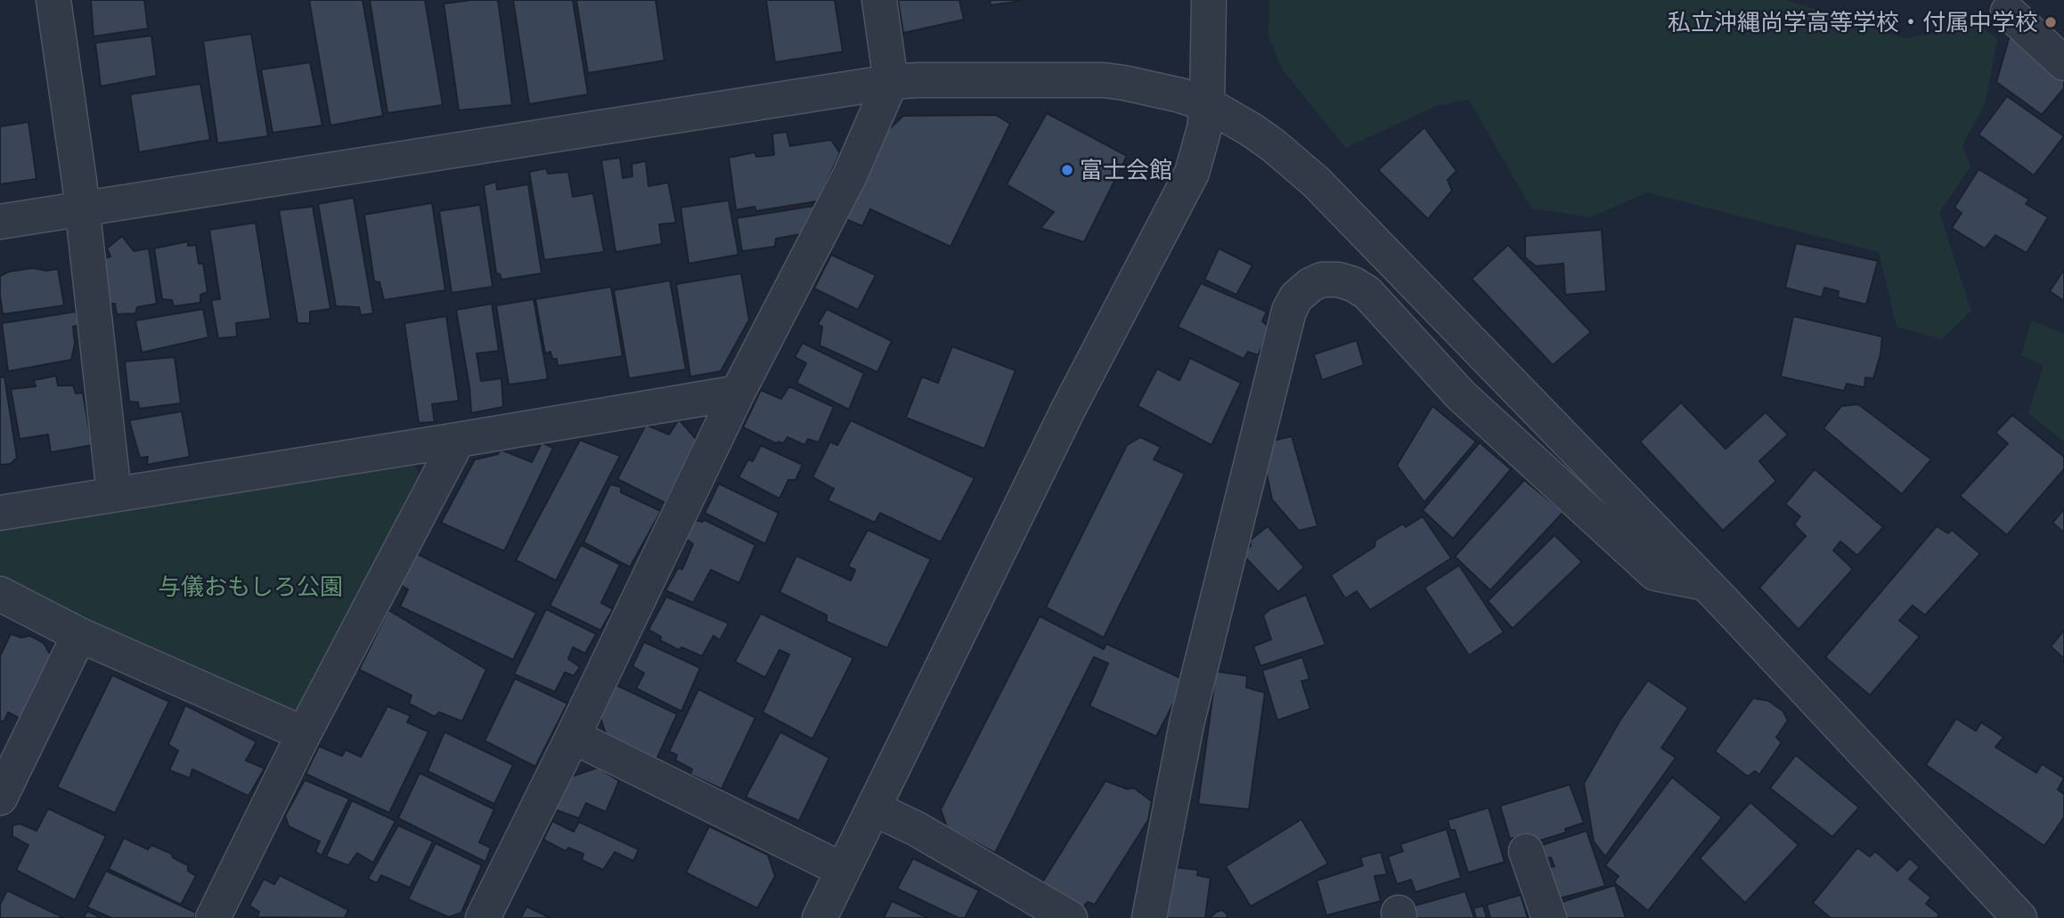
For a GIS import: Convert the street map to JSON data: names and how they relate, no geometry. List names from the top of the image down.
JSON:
{
  "parks": ["与儀おもしろ公園"],
  "places": ["私立沖縄尚学高等学校・付属中学校", "富士会館"]
}
